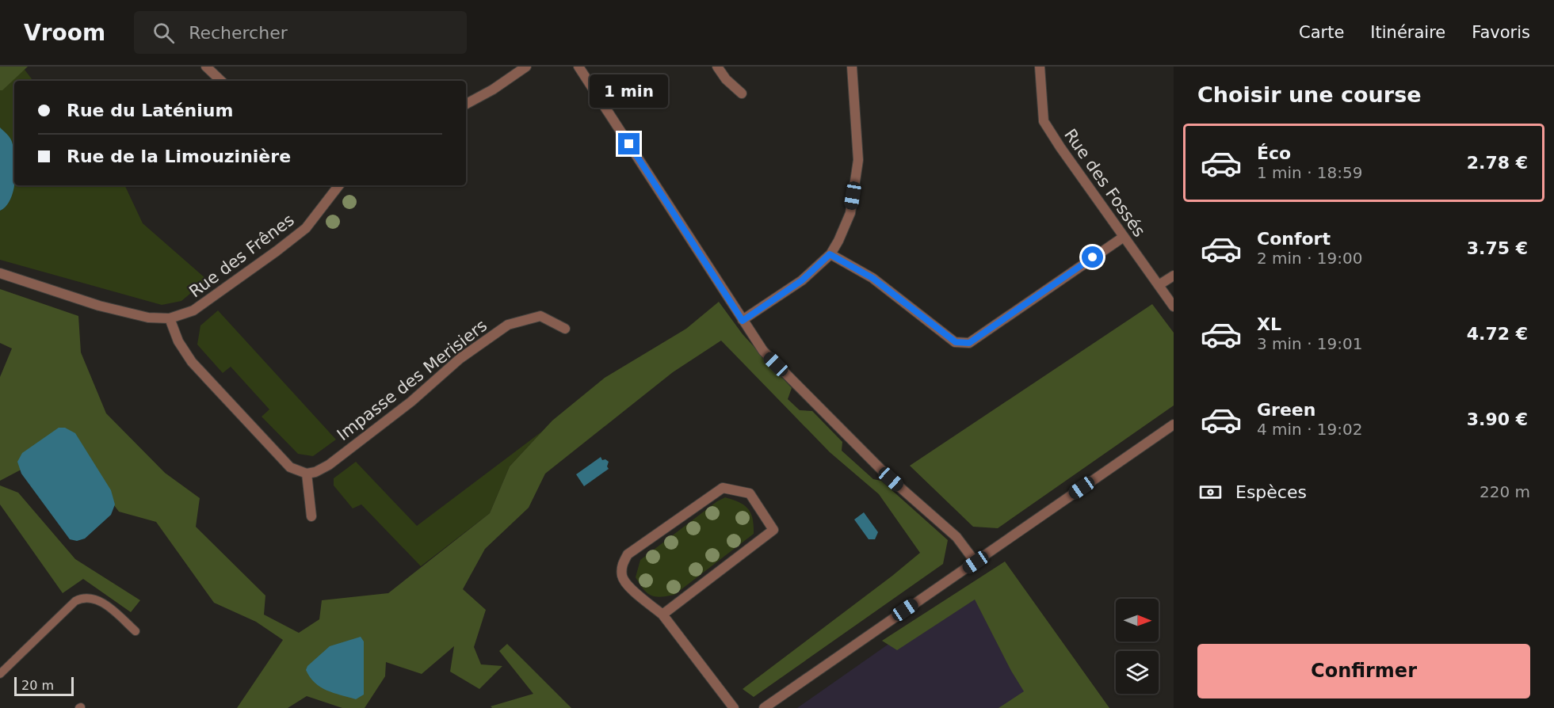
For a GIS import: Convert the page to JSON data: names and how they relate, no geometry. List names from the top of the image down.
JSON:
{
  "streets": {
    "street": ["Rue des Fossés", "Rue des Frênes", "Impasse des Merisiers"]
  },
  "scale_bar": "20 m",
  "north": "right",
  "page": {
    "header": "Vroom",
    "search": "Rechercher",
    "nav": ["Carte", "Itinéraire", "Favoris"],
    "heading": "Choisir une course",
    "bubble": "1 min",
    "banner": ["Rue du Laténium", "Rue de la Limouzinière"],
    "list": [
      {
        "name": "Éco",
        "note": "1 min · 18:59",
        "value": "2.78 €"
      },
      {
        "name": "Confort",
        "note": "2 min · 19:00",
        "value": "3.75 €"
      },
      {
        "name": "XL",
        "note": "3 min · 19:01",
        "value": "4.72 €"
      },
      {
        "name": "Green",
        "note": "4 min · 19:02",
        "value": "3.90 €"
      }
    ],
    "pay": ["Espèces", "220 m"],
    "buttons": "Confirmer",
    "scale": "20 m"
  }
}
